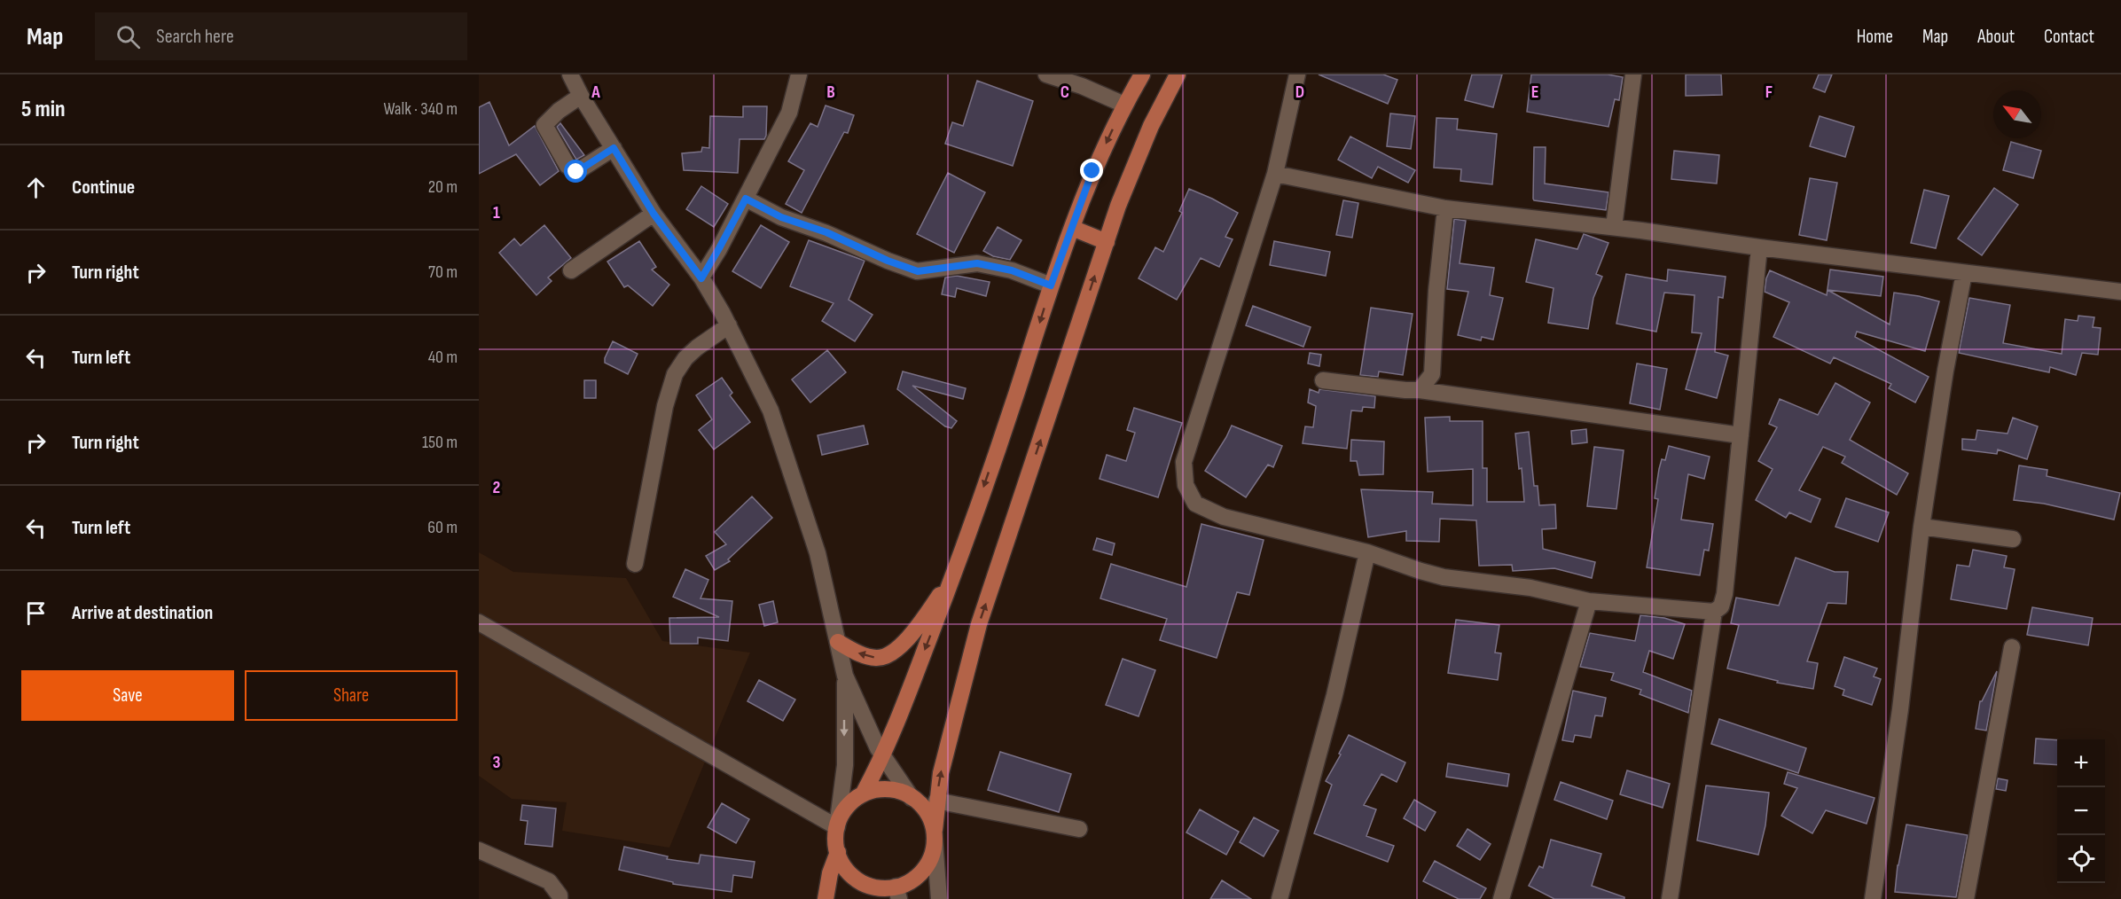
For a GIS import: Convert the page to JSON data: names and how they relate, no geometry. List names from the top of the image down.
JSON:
{
  "north": "top left",
  "page": {
    "header": "Map",
    "search": "Search here",
    "nav": [
      "Home",
      "Map",
      "About",
      "Contact"
    ],
    "heading": ["5 min", "Walk · 340 m"],
    "list": [
      ["Continue", "20 m"],
      ["Turn right", "70 m"],
      ["Turn left", "40 m"],
      ["Turn right", "150 m"],
      ["Turn left", "60 m"],
      "Arrive at destination"
    ],
    "buttons": ["Save", "Share"],
    "map_buttons": ["+", "−"]
  },
  "grid": {
    "columns": [
      "A",
      "B",
      "C",
      "D",
      "E",
      "F"
    ],
    "rows": ["1", "2", "3"]
  }
}
